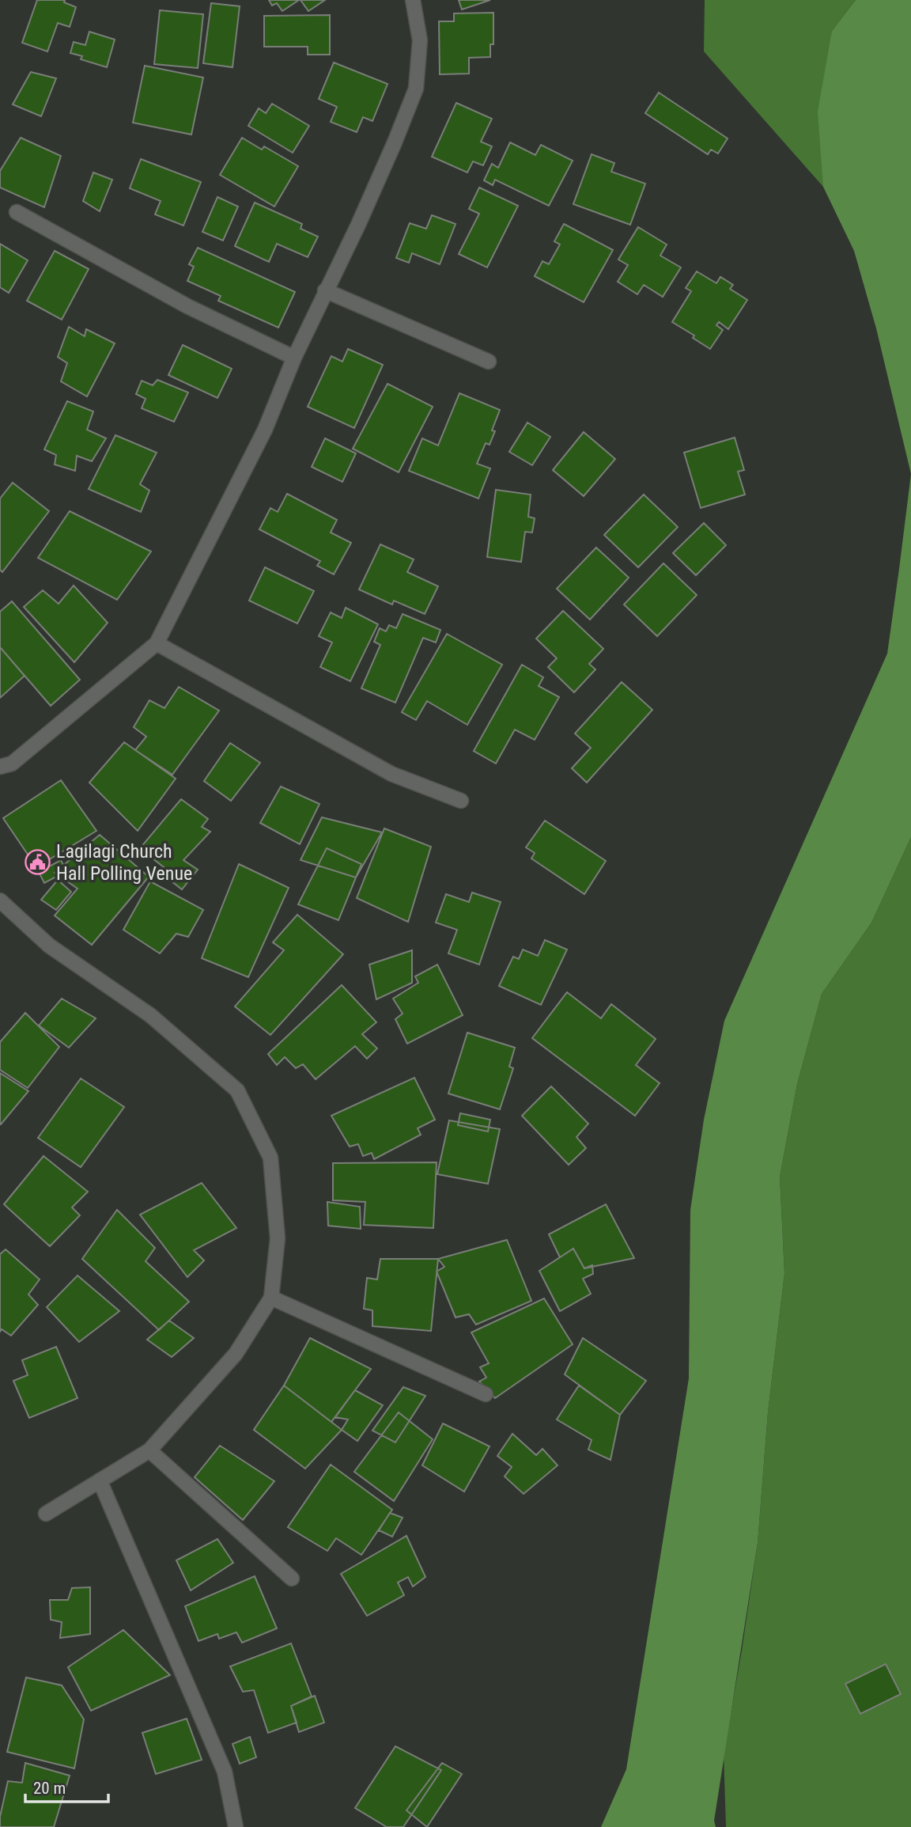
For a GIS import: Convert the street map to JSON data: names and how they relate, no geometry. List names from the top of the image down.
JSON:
{
  "places": {
    "public building": ["Lagilagi Church Hall Polling Venue"]
  },
  "scale_bar": "20 m"
}
